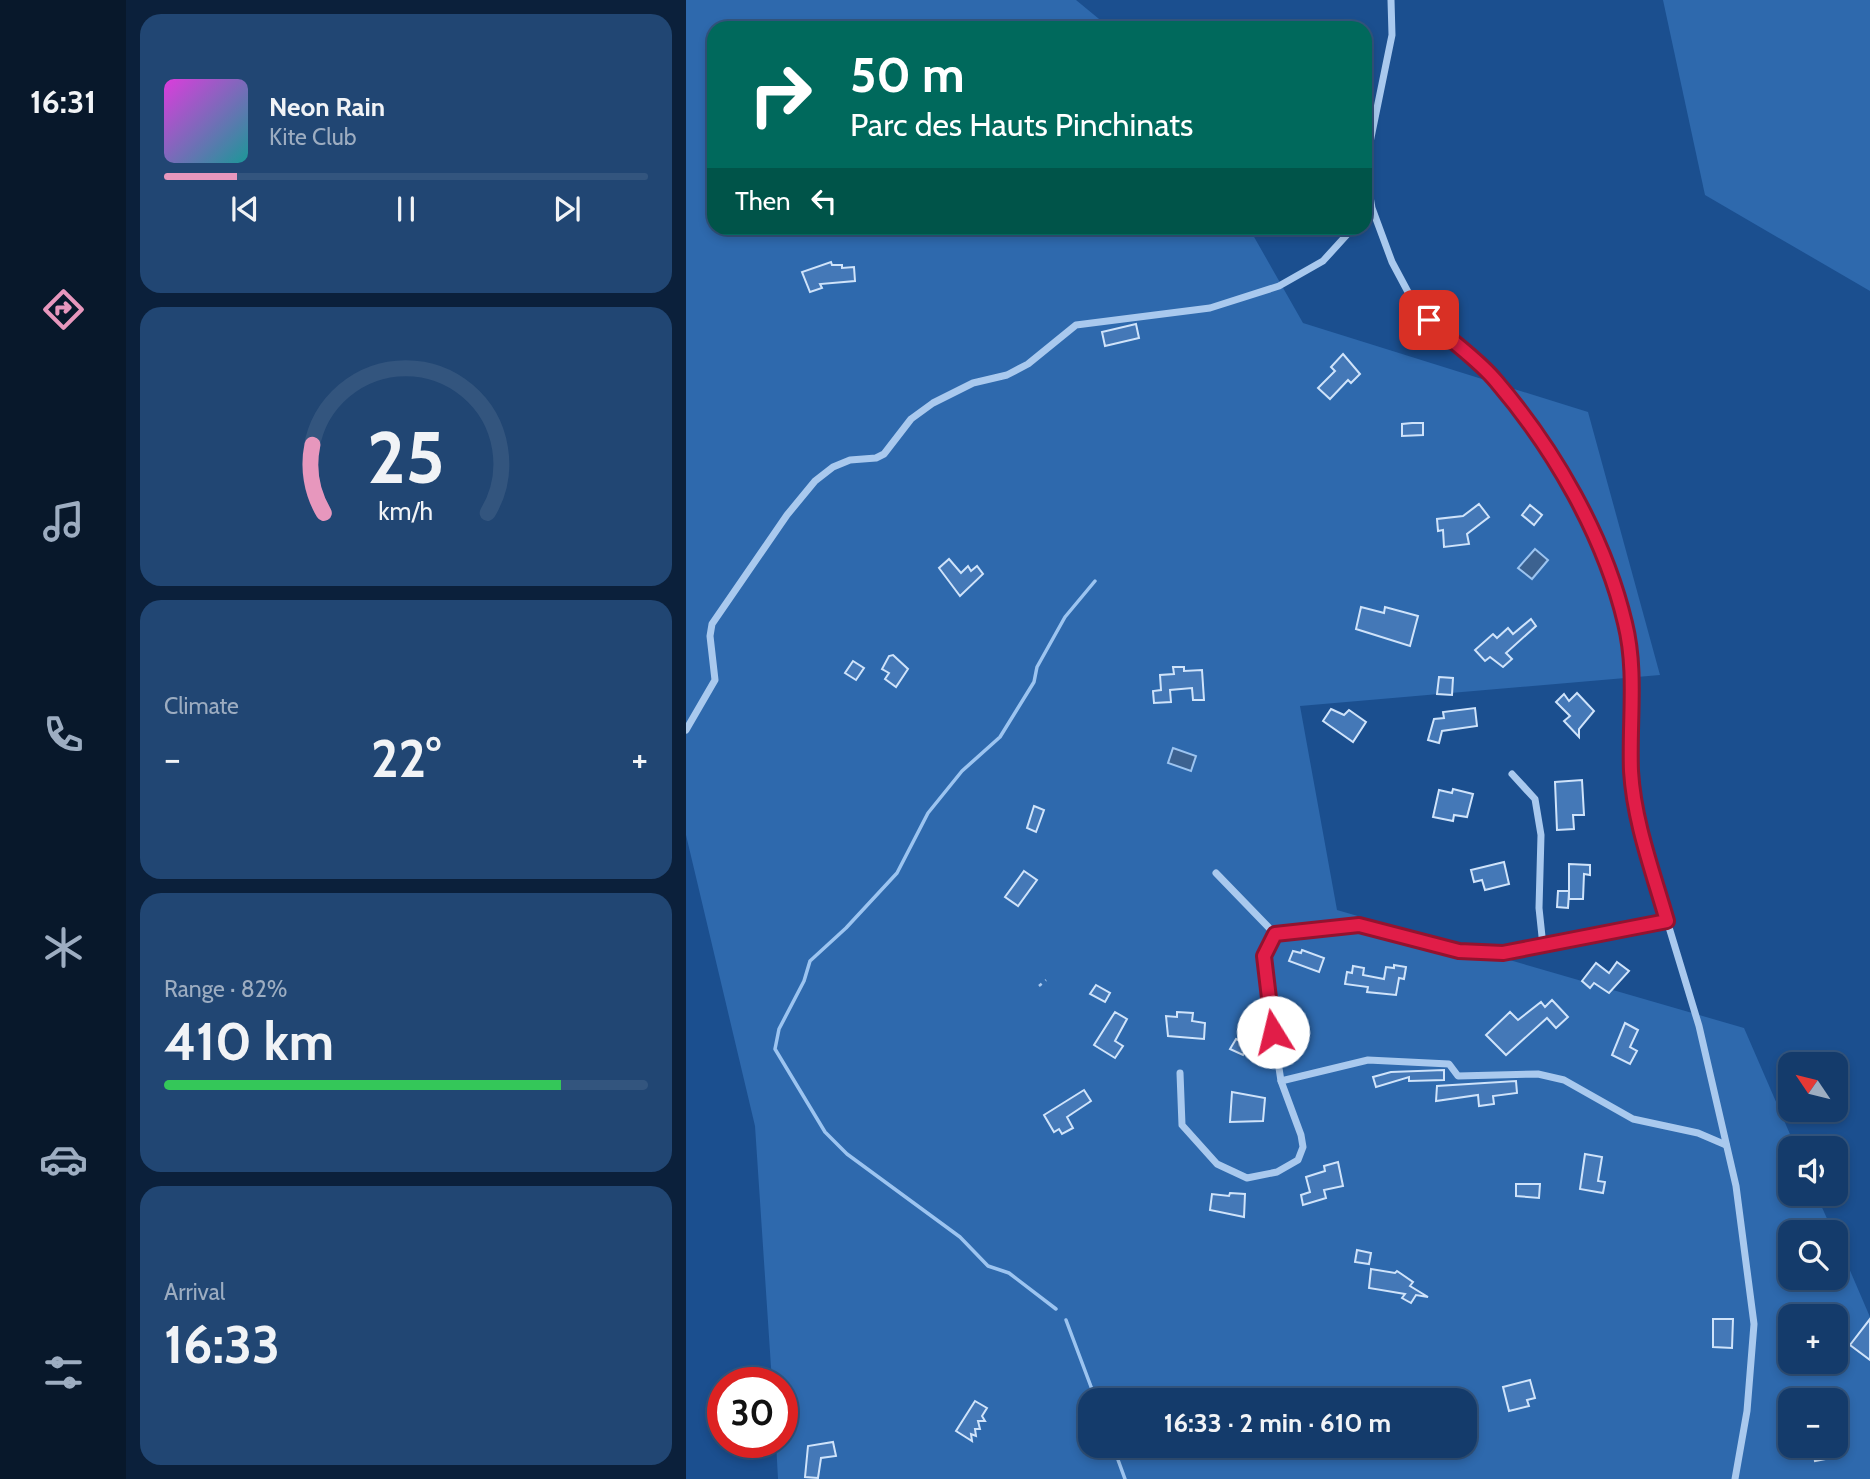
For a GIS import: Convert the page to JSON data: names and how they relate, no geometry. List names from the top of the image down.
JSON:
{
  "north": "top left",
  "page": {
    "tabs": "16:31",
    "turn": ["50 m", "Parc des Hauts Pinchinats"],
    "song": ["Neon Rain", "Kite Club"],
    "then": "Then",
    "tile": [
      "Climate",
      ["Range · 82%", "410 km"],
      ["Arrival", "16:33"]
    ],
    "heat": ["−", "22°", "+"],
    "map_buttons": ["+", "−"],
    "limit": "30",
    "trip": "16:33 · 2 min · 610 m",
    "gauge": ["25", "km/h"]
  }
}
